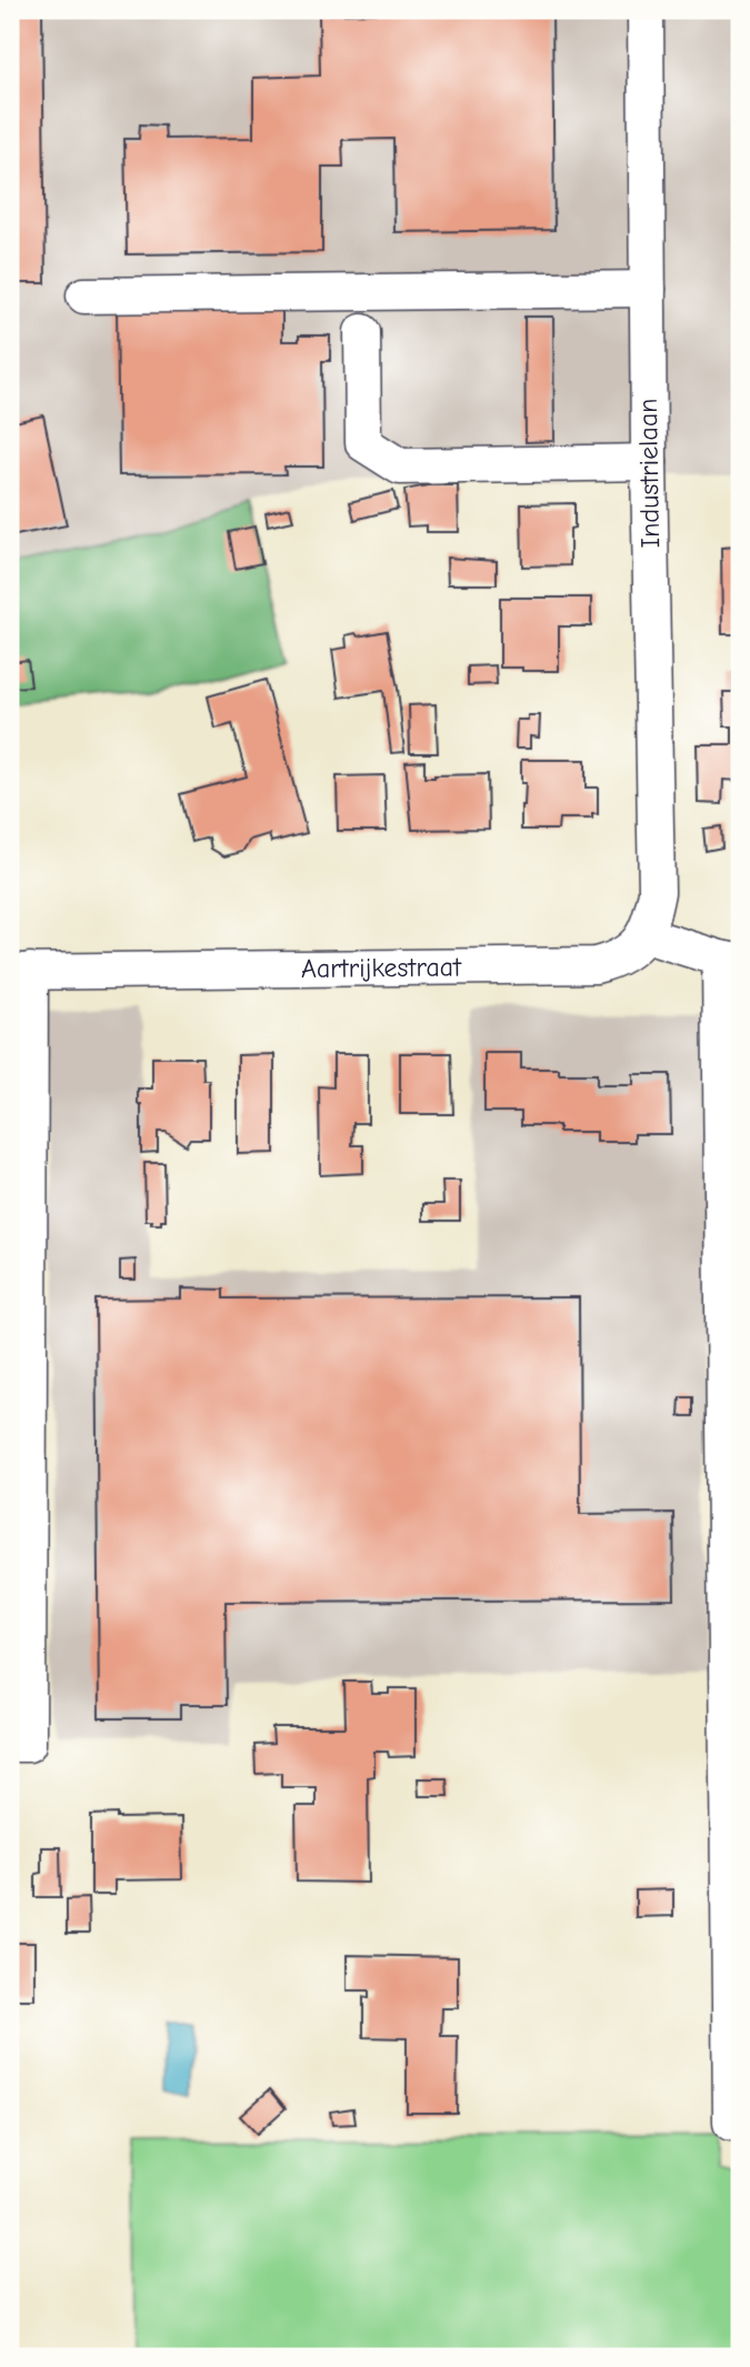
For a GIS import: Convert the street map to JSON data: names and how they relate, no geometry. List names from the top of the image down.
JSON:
{
  "streets": {
    "street": ["Industrielaan", "Aartrijkestraat"]
  },
  "crossings": [
    ["Industrielaan", "Aartrijkestraat"]
  ]
}
